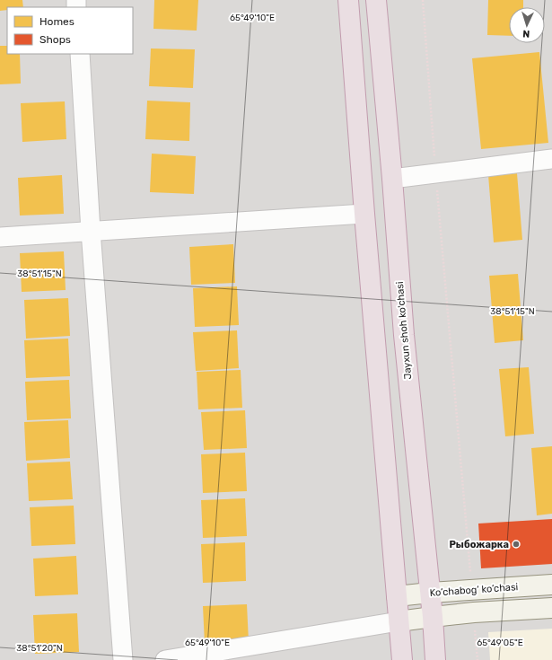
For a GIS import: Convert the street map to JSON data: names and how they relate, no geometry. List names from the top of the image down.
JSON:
{
  "streets": {
    "highway": ["Jayxun shoh ko'chasi"],
    "main road": ["Ko‘chabog‘ ko‘chasi"]
  },
  "crossings": [
    ["Jayxun shoh ko'chasi", "Ko‘chabog‘ ko‘chasi"]
  ],
  "places": ["Рыбожарка"],
  "legend": ["Homes", "Shops"],
  "north": "bottom",
  "coordinates": [
    "65°49'10\"E",
    "38°51'15\"N",
    "65°49'05\"E",
    "38°51'20\"N"
  ]
}
